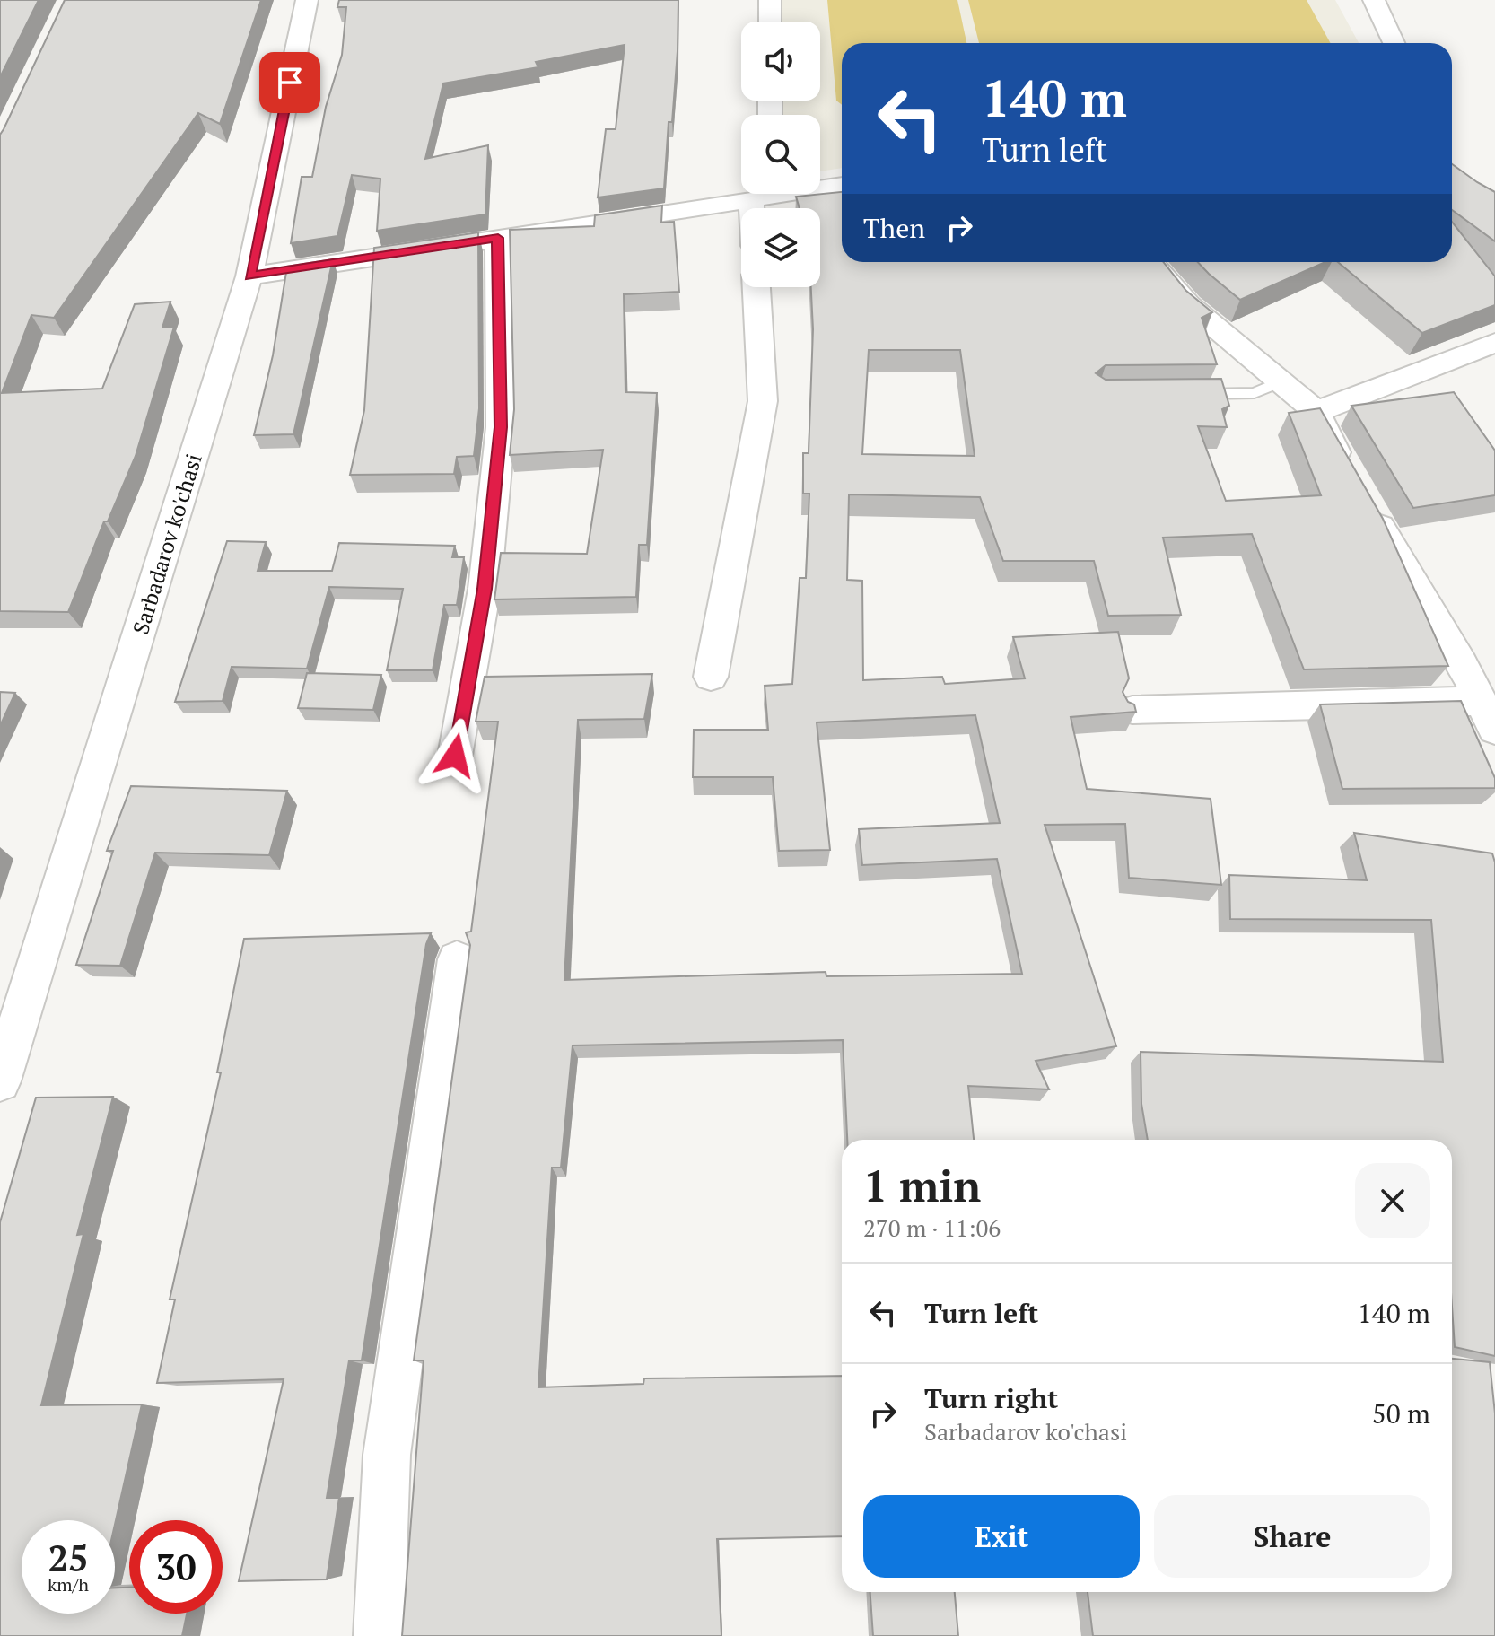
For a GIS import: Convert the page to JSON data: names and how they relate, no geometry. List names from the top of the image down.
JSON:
{
  "streets": {
    "street": ["Sarbadarov ko'chasi"]
  },
  "page": {
    "turn": ["140 m", "Turn left"],
    "then": "Then",
    "heading": ["1 min", "270 m · 11:06"],
    "list": [
      {
        "name": "Turn left",
        "value": "140 m"
      },
      {
        "name": "Turn right",
        "note": "Sarbadarov ko'chasi",
        "value": "50 m"
      }
    ],
    "buttons": ["Exit", "Share"],
    "speed": "25 km/h",
    "limit": "30"
  }
}
